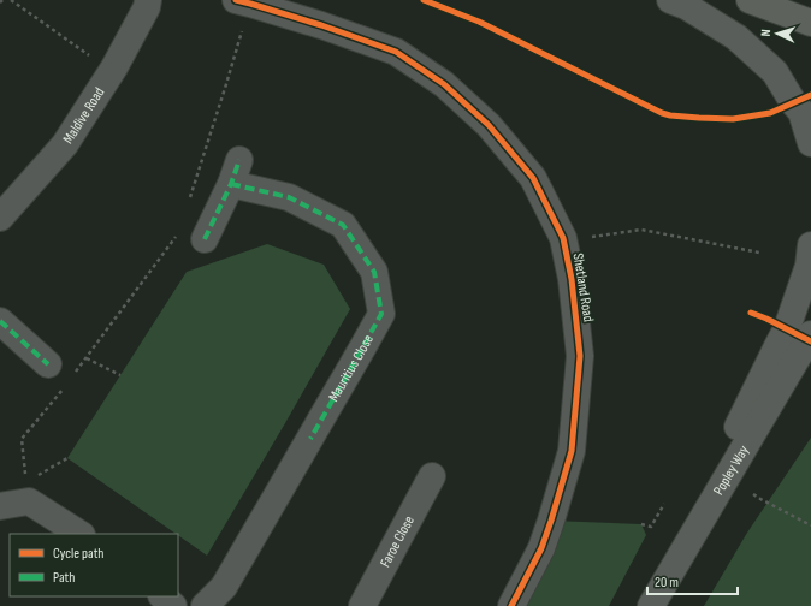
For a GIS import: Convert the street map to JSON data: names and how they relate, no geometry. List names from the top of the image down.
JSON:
{
  "streets": {
    "street": [
      "Maldive Road",
      "Shetland Road",
      "Mauritius Close",
      "Popley Way",
      "Faroe Close"
    ]
  },
  "legend": ["Cycle path", "Path"],
  "scale_bar": "20 m",
  "north": "left"
}
